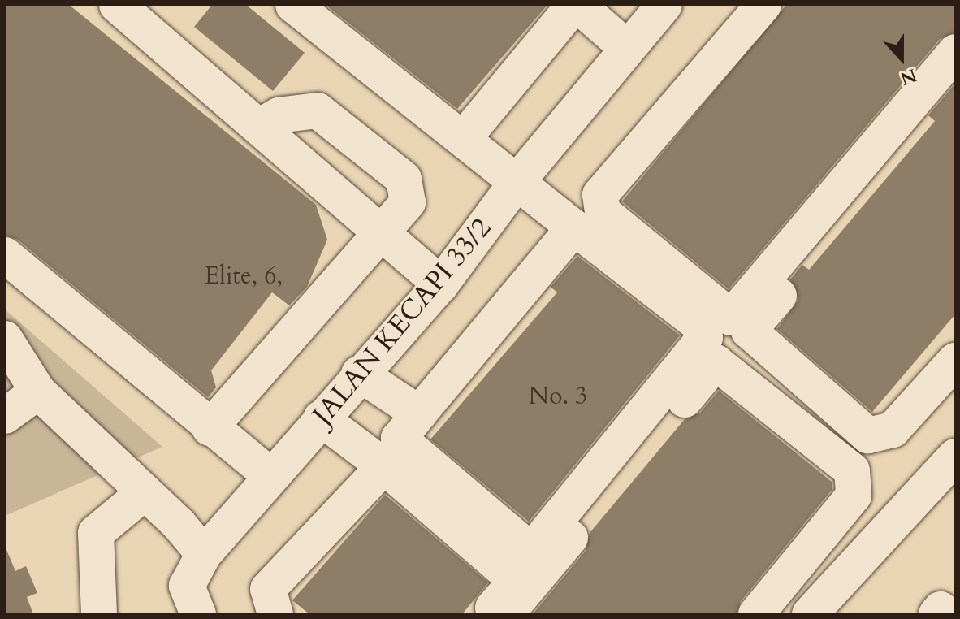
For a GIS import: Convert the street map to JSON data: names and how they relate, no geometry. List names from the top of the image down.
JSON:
{
  "streets": {
    "street": ["JALAN KECAPI 33/2"]
  },
  "house_numbers": ["Elite, 6,", "No. 3"],
  "north": "bottom"
}
